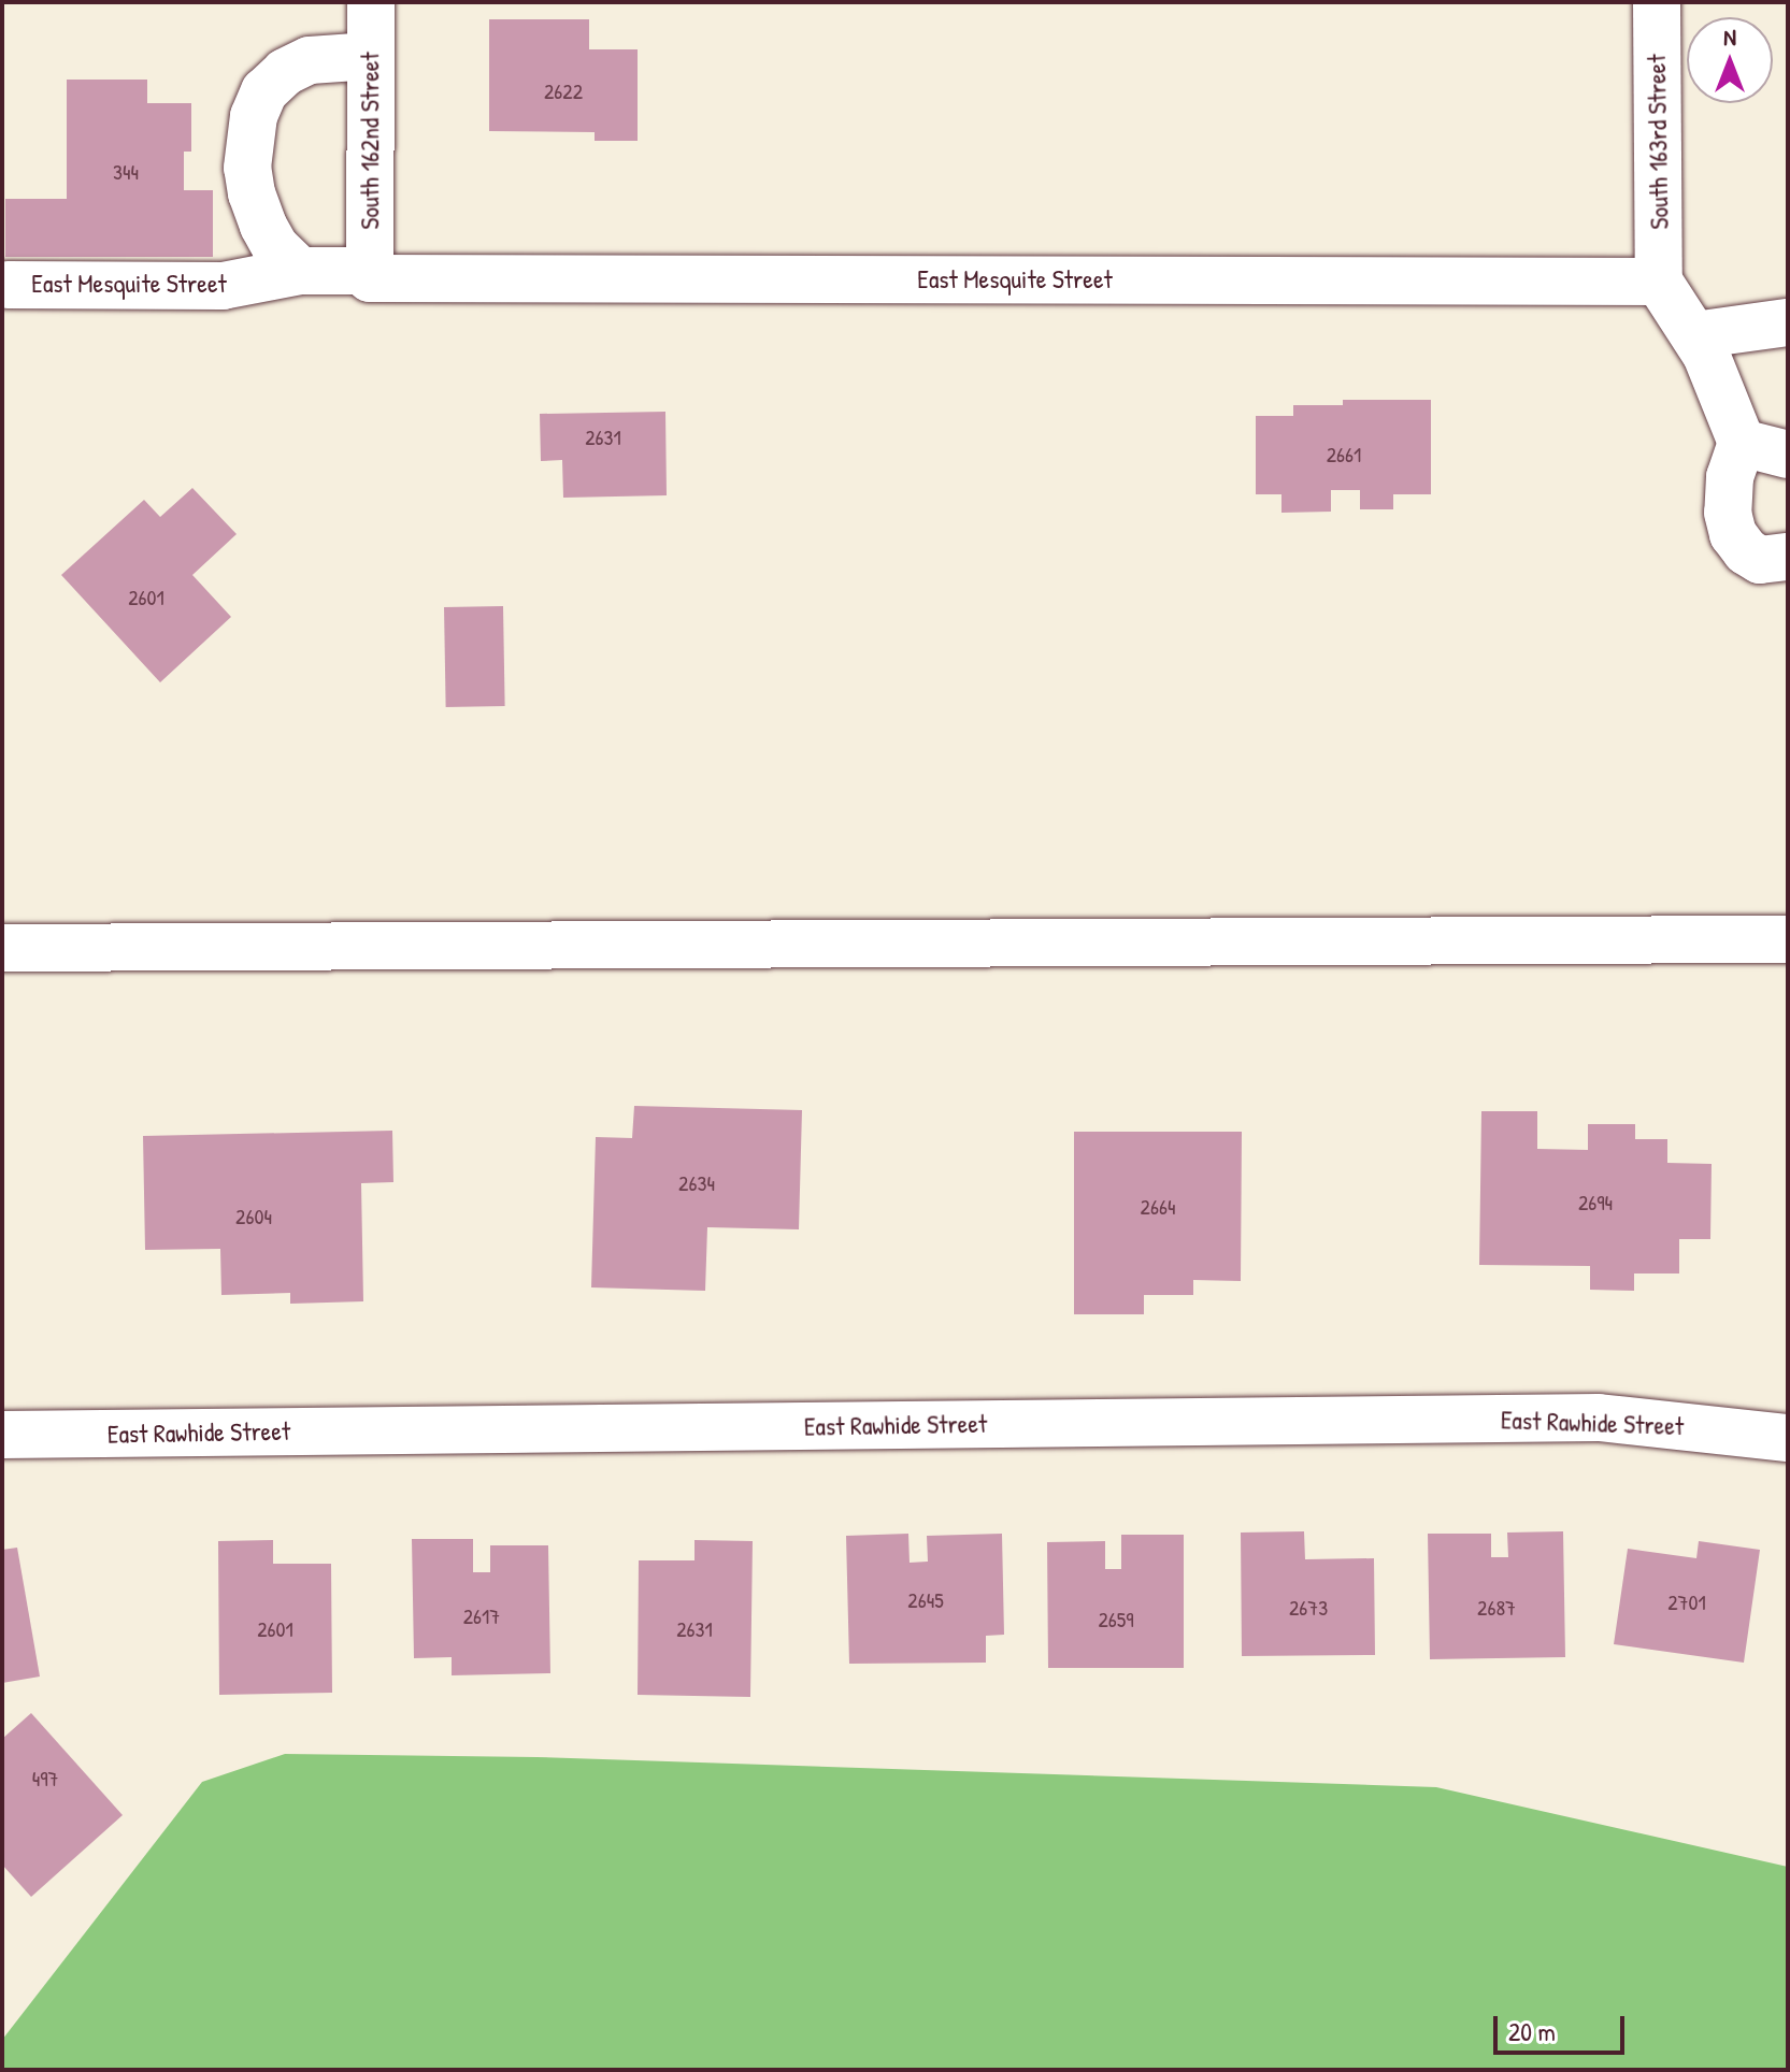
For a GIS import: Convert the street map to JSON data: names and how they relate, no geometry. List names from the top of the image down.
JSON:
{
  "streets": {
    "street": [
      "South 162nd Street",
      "South 163rd Street",
      "East Mesquite Street",
      "East Rawhide Street"
    ]
  },
  "crossings": [
    ["South 162nd Street", "East Mesquite Street"],
    ["South 163rd Street", "East Mesquite Street"]
  ],
  "house_numbers": [
    "2622",
    "344",
    "2631",
    "2661",
    "2601",
    "2634",
    "2694",
    "2664",
    "2604",
    "2645",
    "2701",
    "2673",
    "2687",
    "2617",
    "2659",
    "2601",
    "2631",
    "497"
  ],
  "scale_bar": "20 m",
  "north": "top"
}
